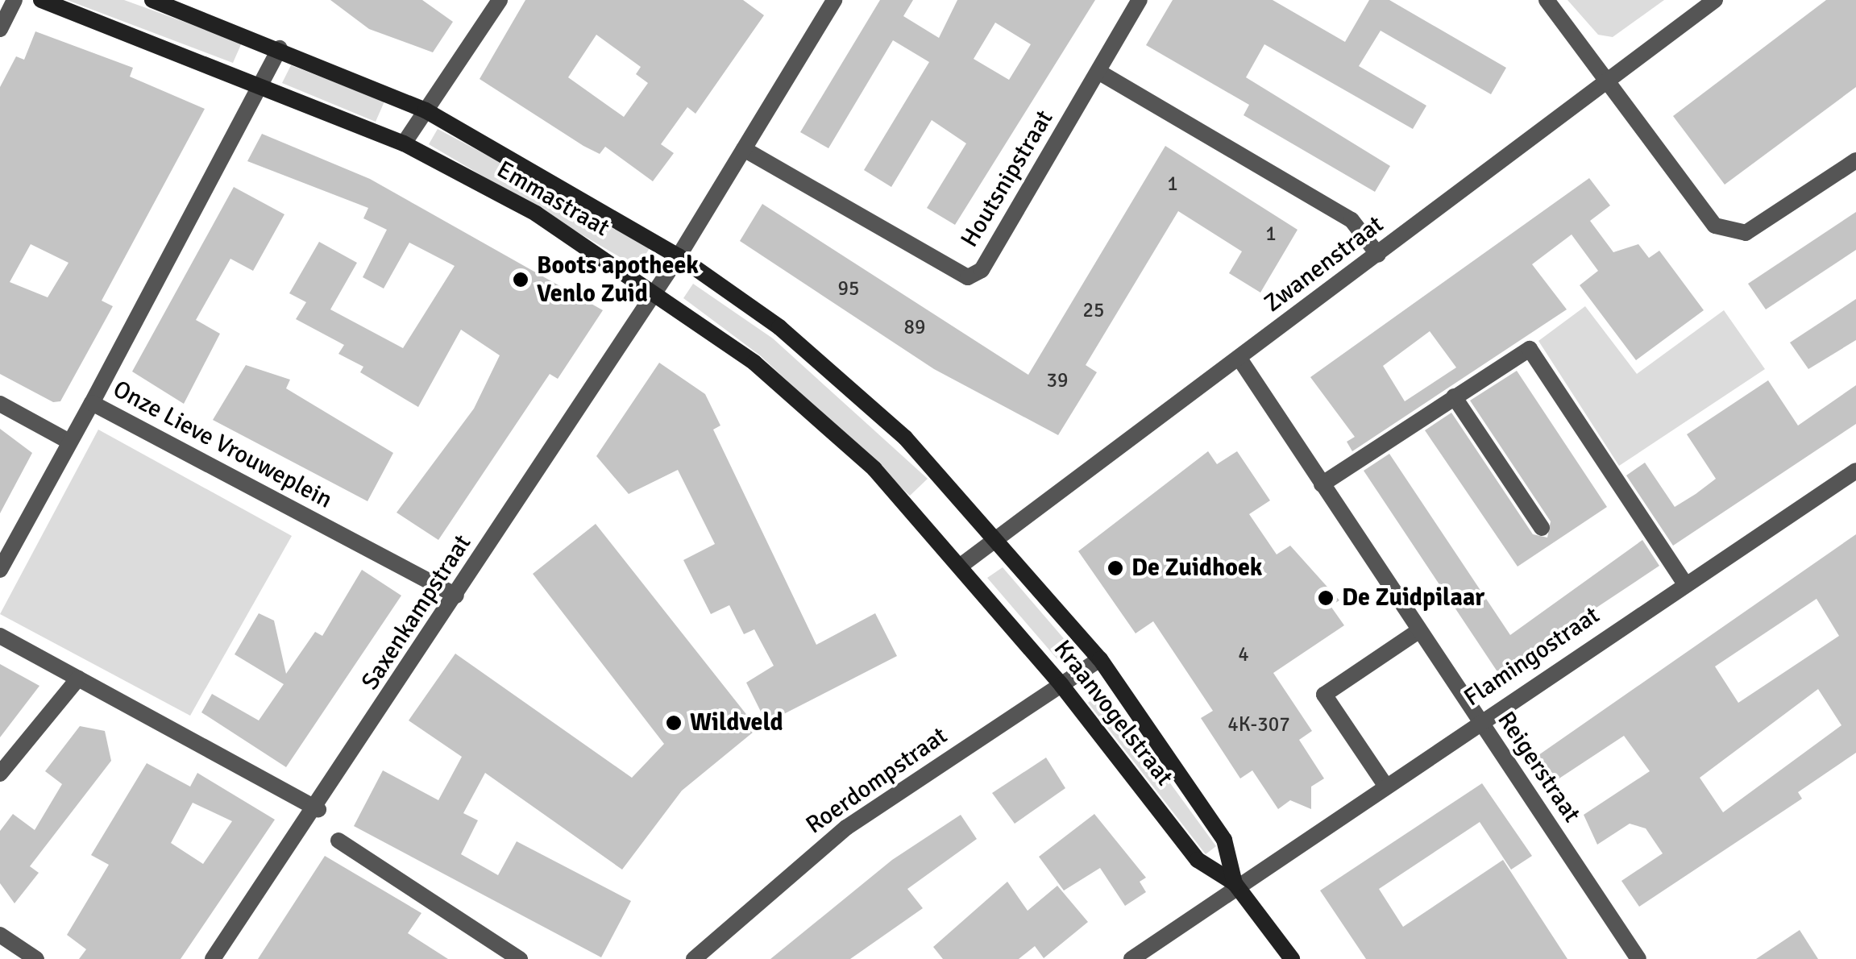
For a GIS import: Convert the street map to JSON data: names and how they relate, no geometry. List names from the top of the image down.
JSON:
{
  "streets": {
    "street": [
      "Houtsnipstraat",
      "Emmastraat",
      "Zwanenstraat",
      "Onze Lieve Vrouweplein",
      "Saxenkampstraat",
      "Flamingostraat",
      "Kraanvogelstraat",
      "Reigerstraat",
      "Roerdompstraat"
    ]
  },
  "crossings": [
    ["Houtsnipstraat", "Saxenkampstraat"],
    ["Emmastraat", "Zwanenstraat"],
    ["Emmastraat", "Saxenkampstraat"],
    ["Emmastraat", "Kraanvogelstraat"],
    ["Zwanenstraat", "Kraanvogelstraat"],
    ["Zwanenstraat", "Reigerstraat"],
    ["Onze Lieve Vrouweplein", "Saxenkampstraat"],
    ["Flamingostraat", "Kraanvogelstraat"],
    ["Flamingostraat", "Reigerstraat"],
    ["Kraanvogelstraat", "Roerdompstraat"]
  ],
  "places": [
    "Boots apotheek Venlo Zuid",
    "De Zuidhoek",
    "De Zuidpilaar",
    "Wildveld"
  ],
  "house_numbers": [
    "1",
    "1",
    "95",
    "25",
    "89",
    "39",
    "4",
    "4K-307"
  ]
}
